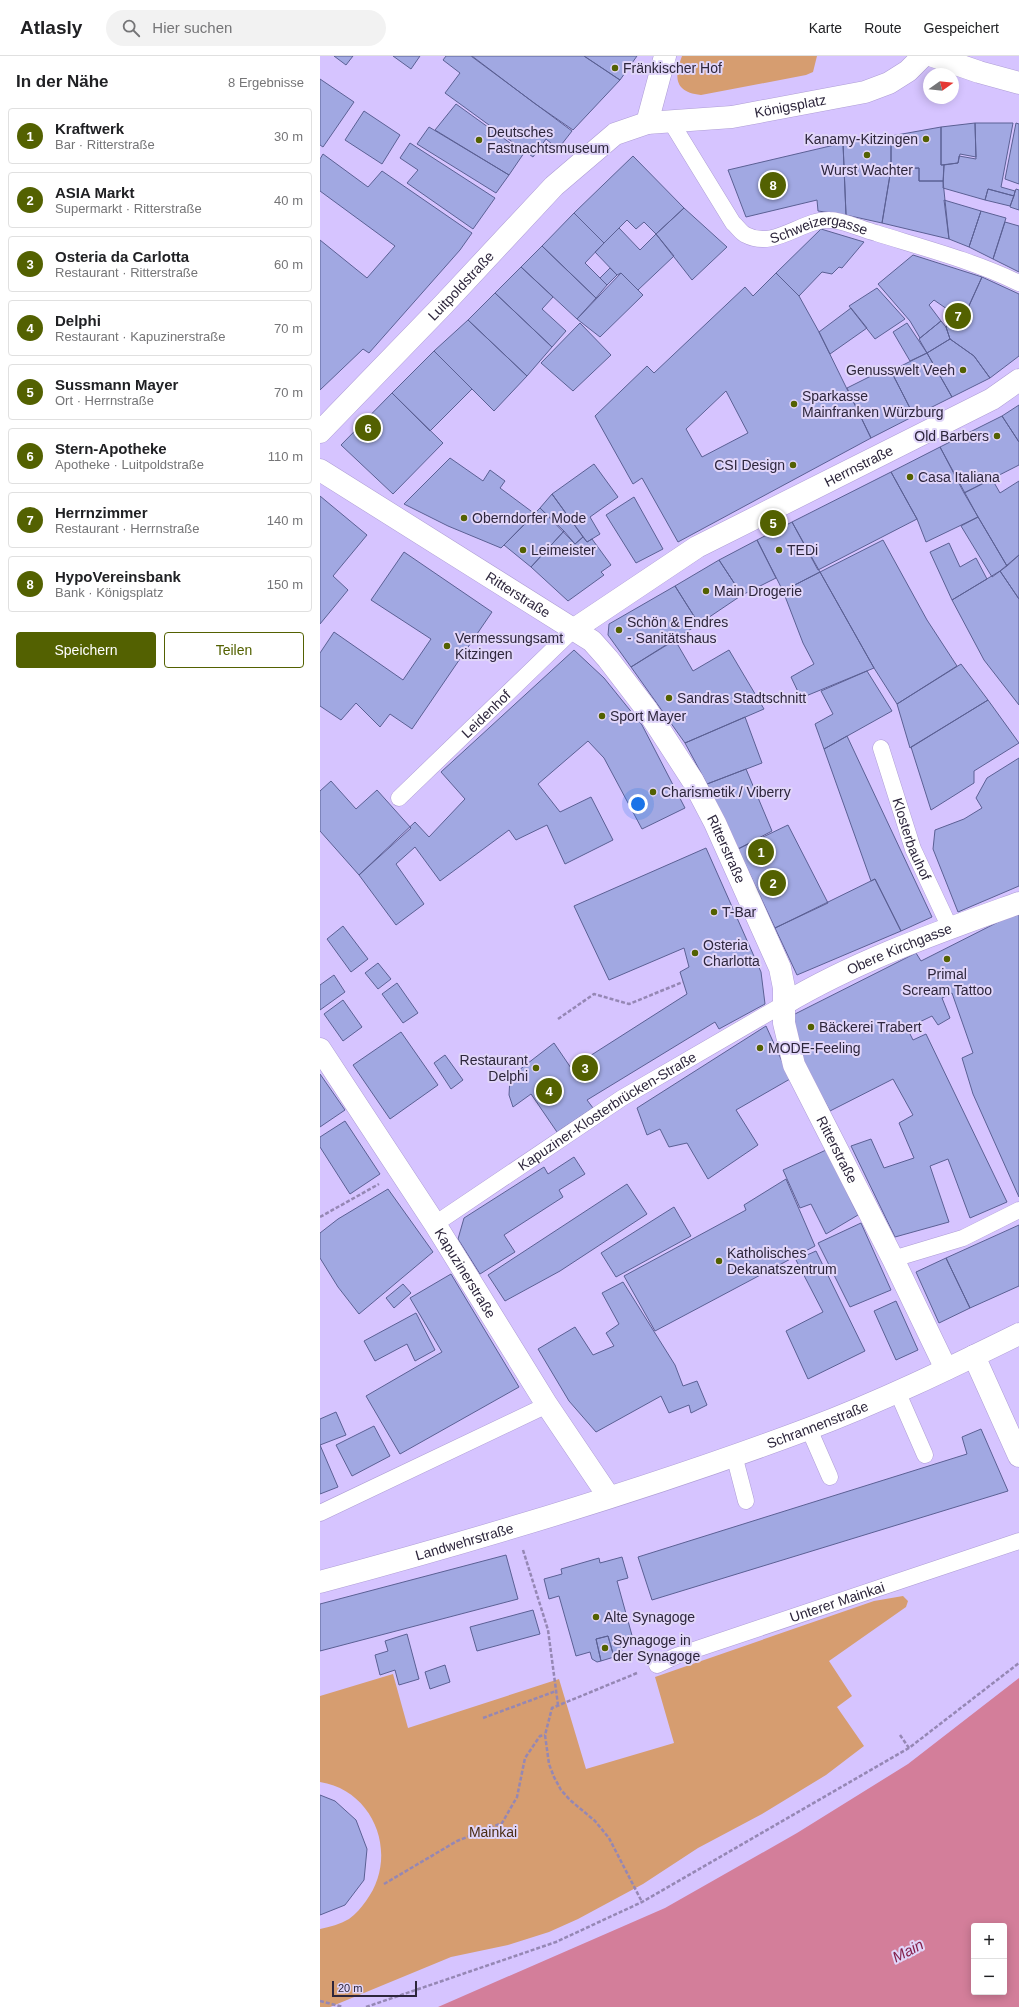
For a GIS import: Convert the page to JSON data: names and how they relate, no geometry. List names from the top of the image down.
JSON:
{
  "streets": {
    "street": [
      "Königsplatz",
      "Luitpoldstraße",
      "Herrnstraße",
      "Ritterstraße",
      "Obere Kirchgasse",
      "Kapuzinerstraße",
      "Schrannenstraße",
      "Landwehrstraße"
    ],
    "lane": [
      "Schweizergasse",
      "Leidenhof",
      "Klosterbauhof",
      "Kapuziner-Klosterbrücken-Straße",
      "Unterer Mainkai"
    ]
  },
  "crossings": [
    ["Königsplatz", "Schweizergasse"],
    ["Königsplatz", "Luitpoldstraße"],
    ["Herrnstraße", "Ritterstraße"],
    ["Herrnstraße", "Leidenhof"],
    ["Ritterstraße", "Leidenhof"],
    ["Ritterstraße", "Obere Kirchgasse"],
    ["Ritterstraße", "Kapuziner-Klosterbrücken-Straße"],
    ["Ritterstraße", "Schrannenstraße"],
    ["Klosterbauhof", "Obere Kirchgasse"],
    ["Obere Kirchgasse", "Kapuziner-Klosterbrücken-Straße"],
    ["Kapuziner-Klosterbrücken-Straße", "Kapuzinerstraße"],
    ["Kapuzinerstraße", "Schrannenstraße"],
    ["Kapuzinerstraße", "Landwehrstraße"],
    ["Schrannenstraße", "Landwehrstraße"]
  ],
  "water": ["Main"],
  "parks": ["Mainkai"],
  "places": [
    "Fränkischer Hof",
    "Kanamy-Kitzingen",
    "Deutsches Fastnachtsmuseum",
    "Wurst Wachter",
    "Genusswelt Veeh",
    "Sparkasse Mainfranken Würzburg",
    "Old Barbers",
    "CSI Design",
    "Casa Italiana",
    "Oberndorfer Mode",
    "Leimeister",
    "TEDi",
    "Main Drogerie",
    "Schön & Endres - Sanitätshaus",
    "Vermessungsamt Kitzingen",
    "Sandras Stadtschnitt",
    "Sport Mayer",
    "Charismetik / Viberry",
    "T-Bar",
    "Osteria Charlotta",
    "Primal Scream Tattoo",
    "Bäckerei Trabert",
    "MODE-Feeling",
    "Restaurant Delphi",
    "Katholisches Dekanatszentrum",
    "Alte Synagoge",
    "Synagoge in der Synagoge"
  ],
  "scale_bar": "20 m",
  "north": "right",
  "page": {
    "header": "Atlasly",
    "search": "Hier suchen",
    "nav": ["Karte", "Route", "Gespeichert"],
    "heading": ["In der Nähe", "8 Ergebnisse"],
    "list": [
      {
        "mark": "1",
        "name": "Kraftwerk",
        "note": "Bar · Ritterstraße",
        "value": "30 m"
      },
      {
        "mark": "2",
        "name": "ASIA Markt",
        "note": "Supermarkt · Ritterstraße",
        "value": "40 m"
      },
      {
        "mark": "3",
        "name": "Osteria da Carlotta",
        "note": "Restaurant · Ritterstraße",
        "value": "60 m"
      },
      {
        "mark": "4",
        "name": "Delphi",
        "note": "Restaurant · Kapuzinerstraße",
        "value": "70 m"
      },
      {
        "mark": "5",
        "name": "Sussmann Mayer",
        "note": "Ort · Herrnstraße",
        "value": "70 m"
      },
      {
        "mark": "6",
        "name": "Stern-Apotheke",
        "note": "Apotheke · Luitpoldstraße",
        "value": "110 m"
      },
      {
        "mark": "7",
        "name": "Herrnzimmer",
        "note": "Restaurant · Herrnstraße",
        "value": "140 m"
      },
      {
        "mark": "8",
        "name": "HypoVereinsbank",
        "note": "Bank · Königsplatz",
        "value": "150 m"
      }
    ],
    "pins": [
      "8",
      "7",
      "6",
      "5",
      "1",
      "2",
      "3",
      "4"
    ],
    "buttons": ["Speichern", "Teilen"],
    "map_buttons": ["+", "−"],
    "scale": "20 m"
  }
}
